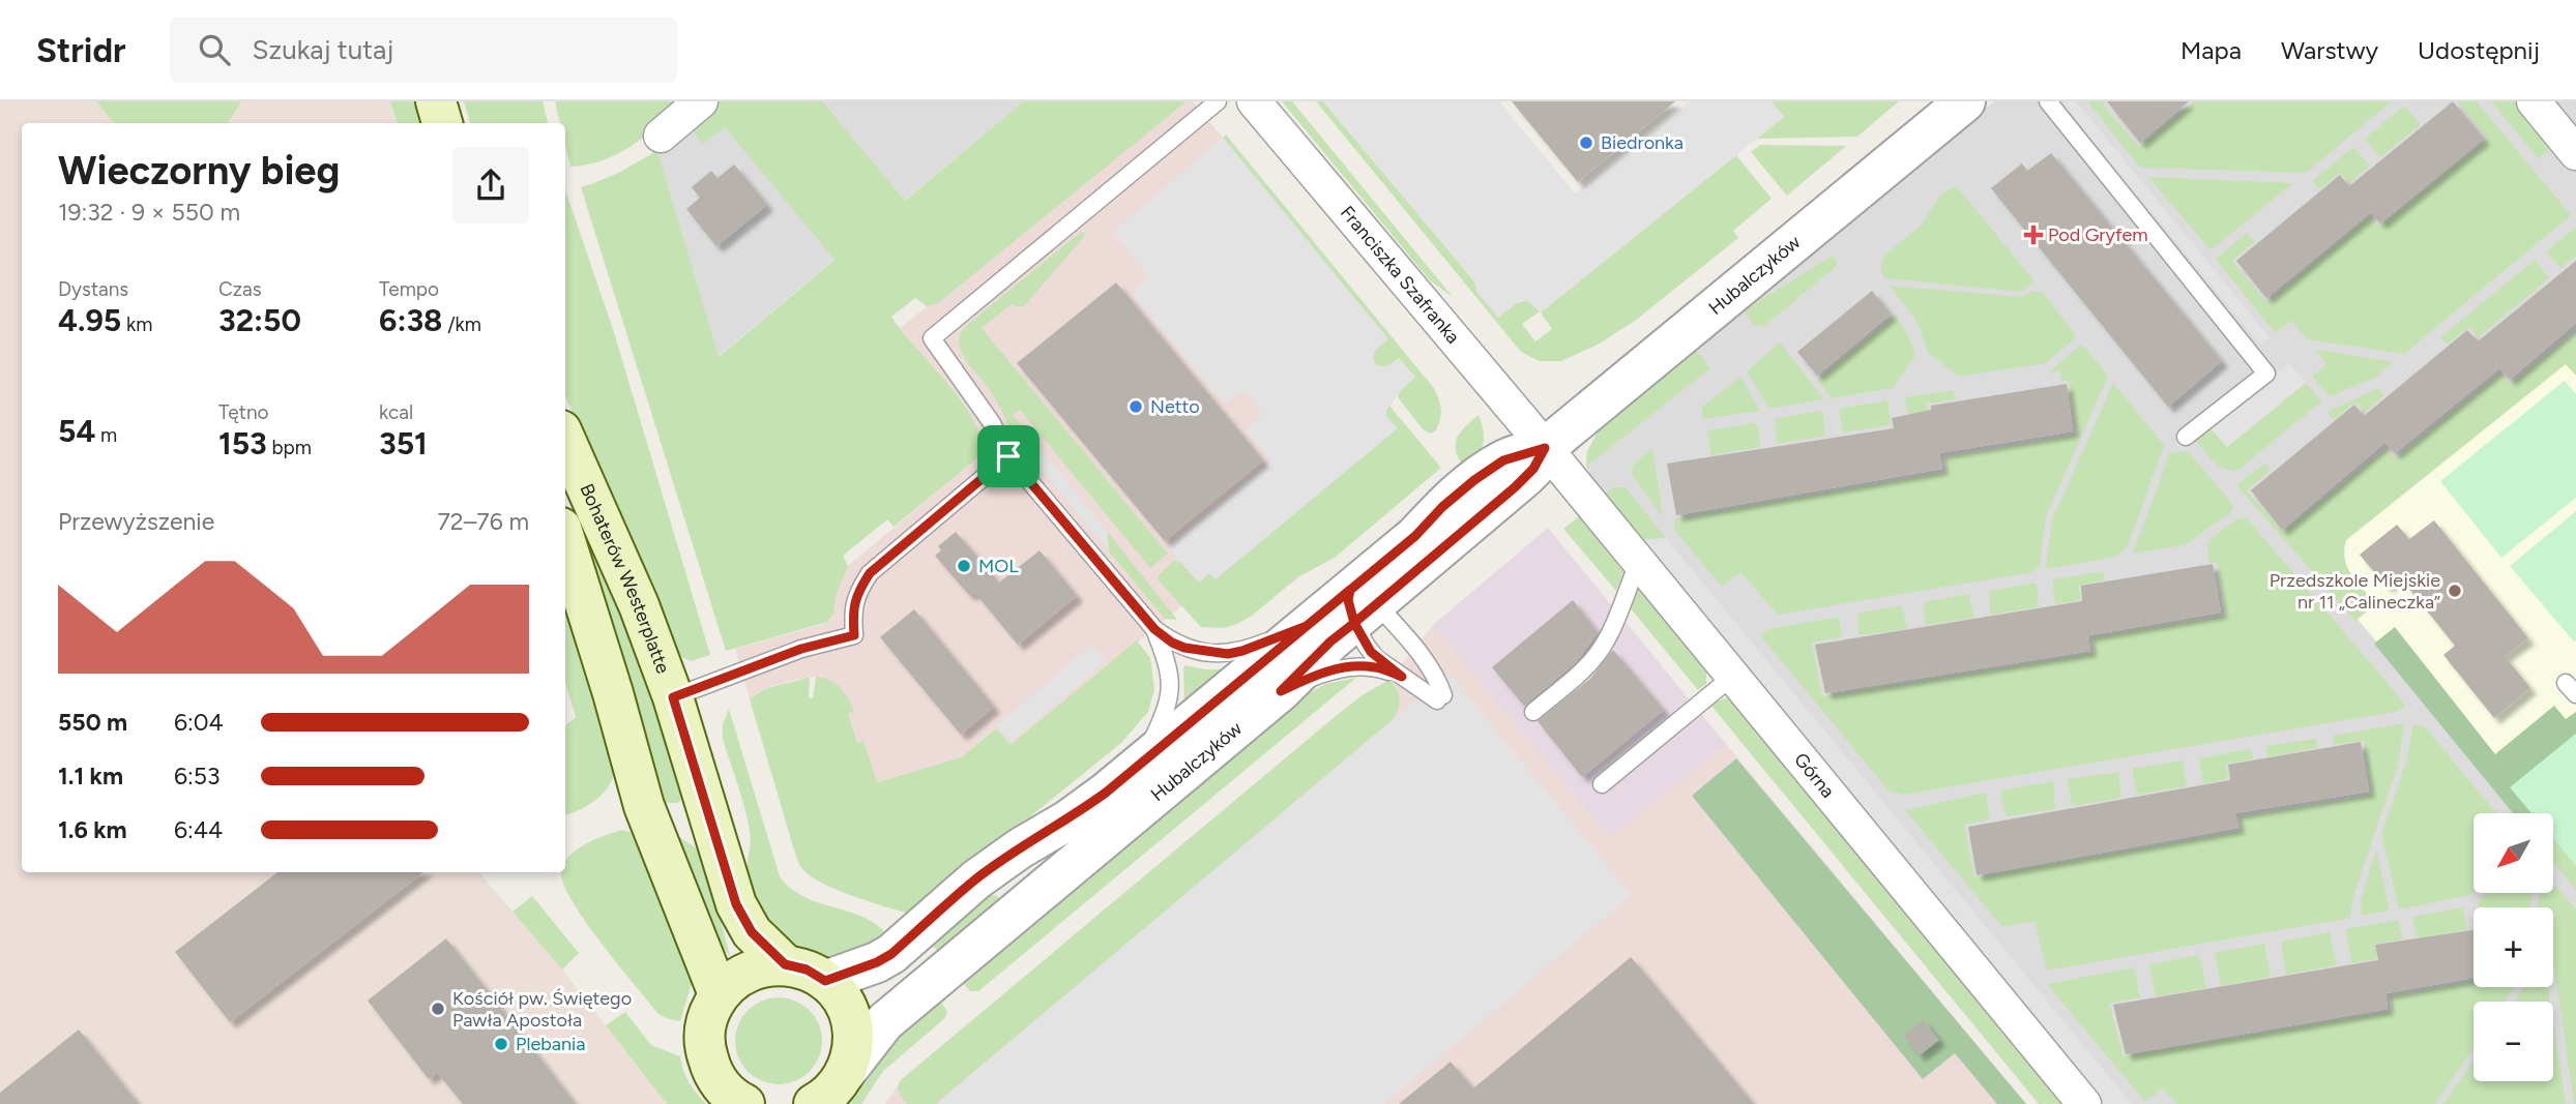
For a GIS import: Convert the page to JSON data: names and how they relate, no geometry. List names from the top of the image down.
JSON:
{
  "streets": {
    "main road": ["Bohaterów Westerplatte"],
    "street": ["Franciszka Szafranka", "Hubalczyków", "Górna"]
  },
  "crossings": [
    ["Franciszka Szafranka", "Hubalczyków"],
    ["Franciszka Szafranka", "Górna"],
    ["Hubalczyków", "Górna"]
  ],
  "places": {
    "other": [
      "Biedronka",
      "Netto",
      "MOL",
      "Przedszkole Miejskie nr 11 „Calineczka”",
      "Kościół pw. Świętego Pawła Apostoła",
      "Plebania"
    ],
    "health": ["Pod Gryfem"]
  },
  "north": "bottom left",
  "page": {
    "header": "Stridr",
    "search": "Szukaj tutaj",
    "nav": ["Mapa", "Warstwy", "Udostępnij"],
    "heading": ["Wieczorny bieg", "19:32 · 9 × 550 m"],
    "stats": [
      ["Dystans", "4.95 km"],
      ["Czas", "32:50"],
      ["Tempo", "6:38 /km"],
      ["54 m"],
      ["Tętno", "153 bpm"],
      ["kcal", "351"]
    ],
    "chart": ["Przewyższenie", "72–76 m"],
    "list": [
      {
        "name": "550 m",
        "note": "6:04"
      },
      {
        "name": "1.1 km",
        "note": "6:53"
      },
      {
        "name": "1.6 km",
        "note": "6:44"
      }
    ],
    "map_buttons": ["+", "−"]
  }
}
